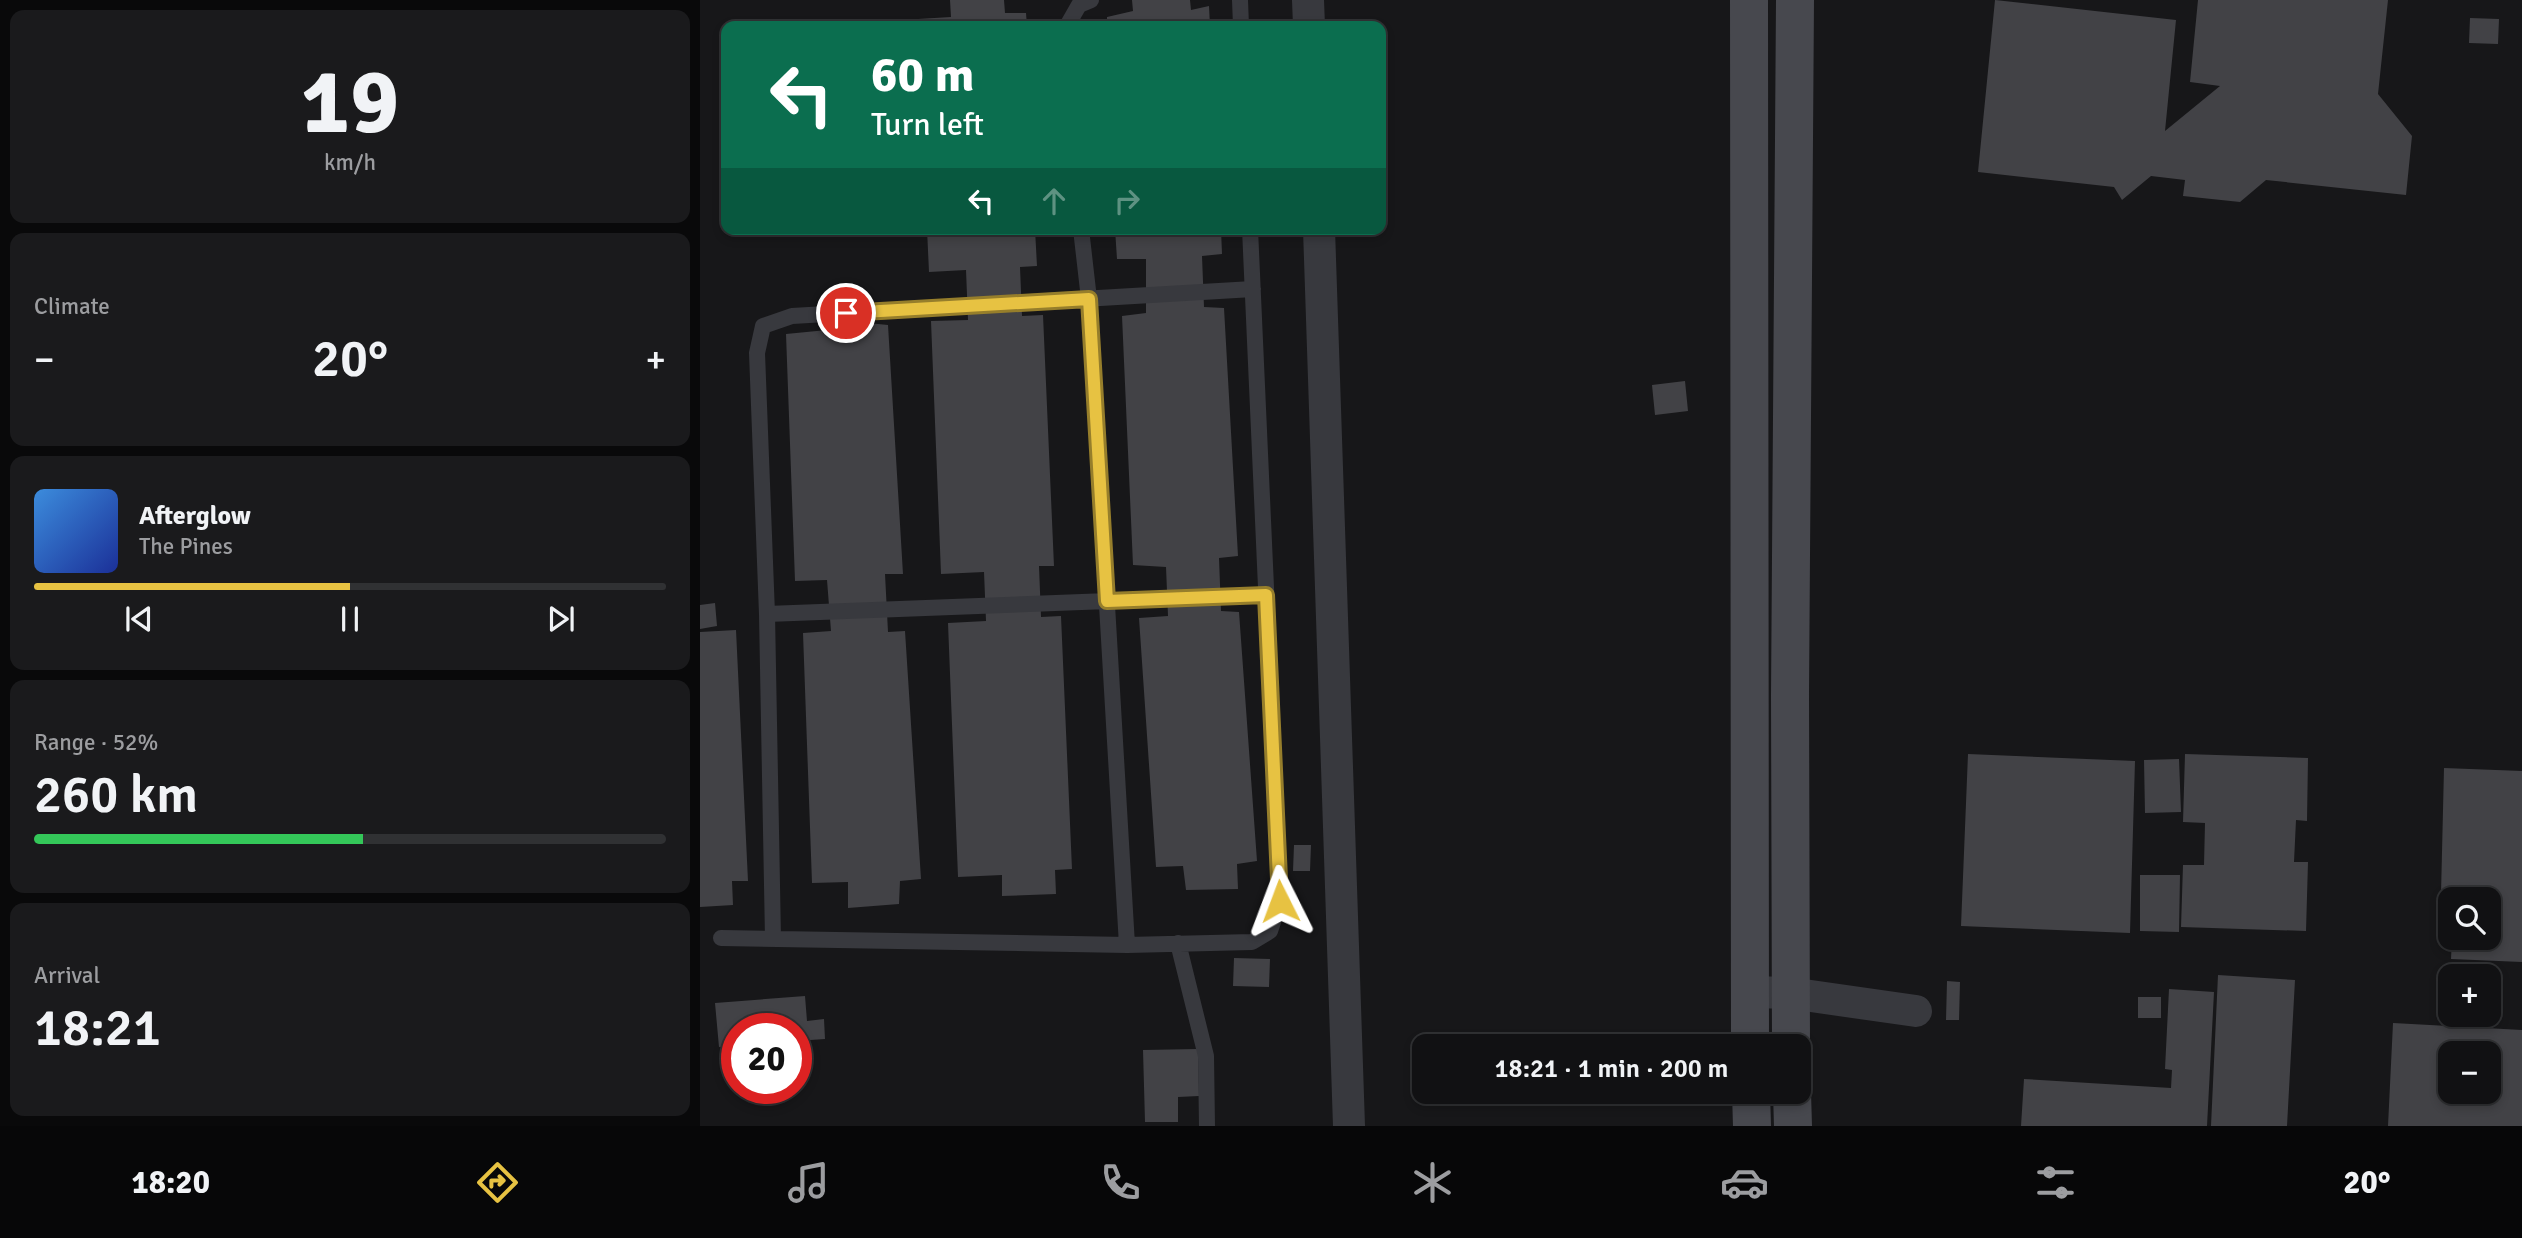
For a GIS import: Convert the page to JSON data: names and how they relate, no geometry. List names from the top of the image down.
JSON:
{
  "page": {
    "tile": [
      ["19", "km/h"],
      "Climate",
      ["Range · 52%", "260 km"],
      ["Arrival", "18:21"]
    ],
    "turn": ["60 m", "Turn left"],
    "heat": ["−", "20°", "+"],
    "song": ["Afterglow", "The Pines"],
    "map_buttons": ["+", "−"],
    "limit": "20",
    "trip": "18:21 · 1 min · 200 m",
    "tabs": ["18:20", "20°"]
  }
}
